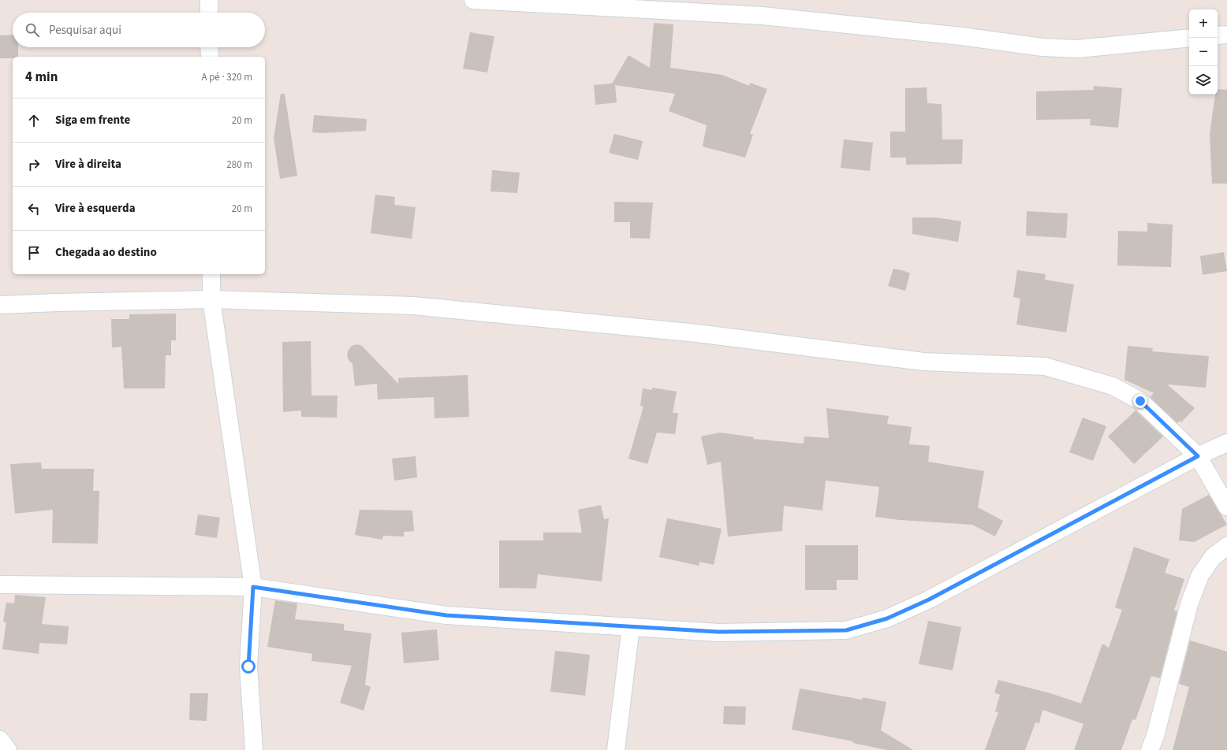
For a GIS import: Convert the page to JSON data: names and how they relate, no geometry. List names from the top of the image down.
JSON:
{
  "page": {
    "map_buttons": ["+", "−"],
    "search": "Pesquisar aqui",
    "heading": ["4 min", "A pé · 320 m"],
    "list": [
      ["Siga em frente", "20 m"],
      ["Vire à direita", "280 m"],
      ["Vire à esquerda", "20 m"],
      "Chegada ao destino"
    ]
  }
}
